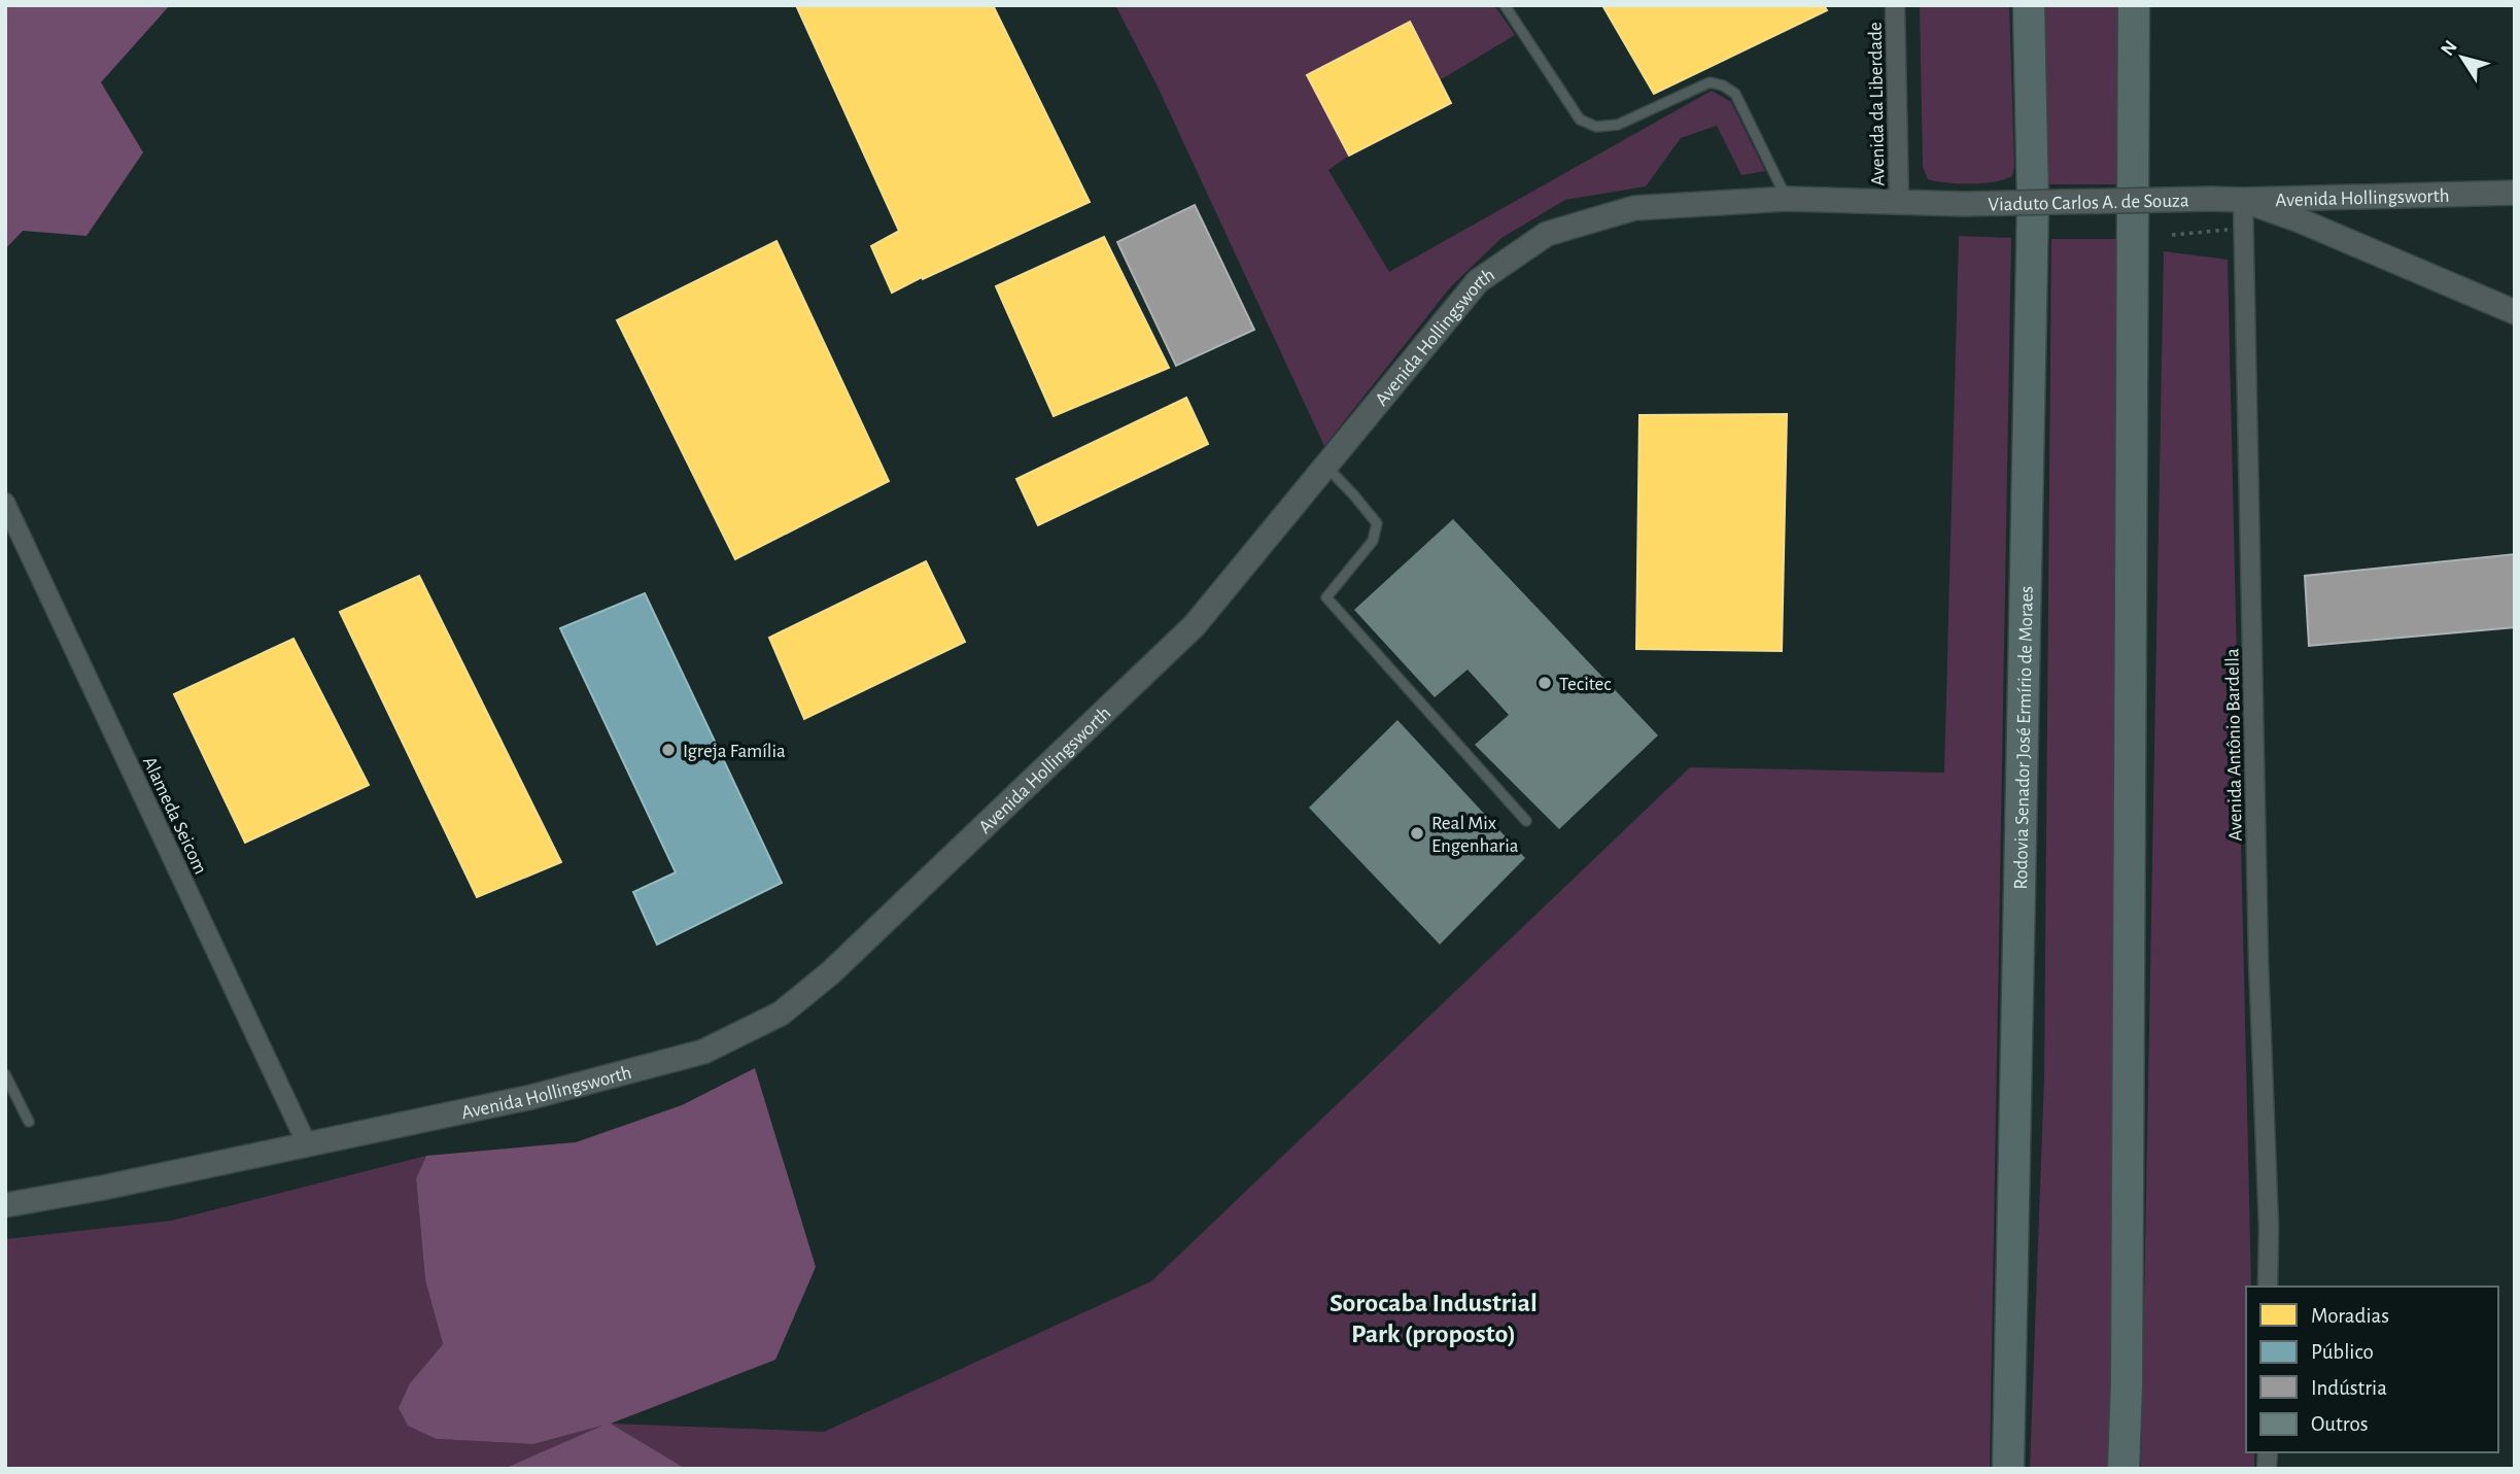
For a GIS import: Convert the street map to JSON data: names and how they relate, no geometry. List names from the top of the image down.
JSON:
{
  "streets": {
    "highway": ["Rodovia Senador José Ermírio de Moraes"],
    "main road": ["Avenida Hollingsworth", "Viaduto Carlos A. de Souza"],
    "street": ["Avenida da Liberdade", "Avenida Antônio Bardella", "Alameda Seicom"]
  },
  "crossings": [
    ["Avenida da Liberdade", "Avenida Hollingsworth"],
    ["Avenida Hollingsworth", "Viaduto Carlos A. de Souza"],
    ["Avenida Hollingsworth", "Avenida Antônio Bardella"],
    ["Avenida Hollingsworth", "Alameda Seicom"]
  ],
  "districts": ["Sorocaba Industrial Park (proposto)"],
  "places": ["Tecitec", "Igreja Família", "Real Mix Engenharia"],
  "legend": [
    "Moradias",
    "Público",
    "Indústria",
    "Outros"
  ],
  "north": "top left"
}
